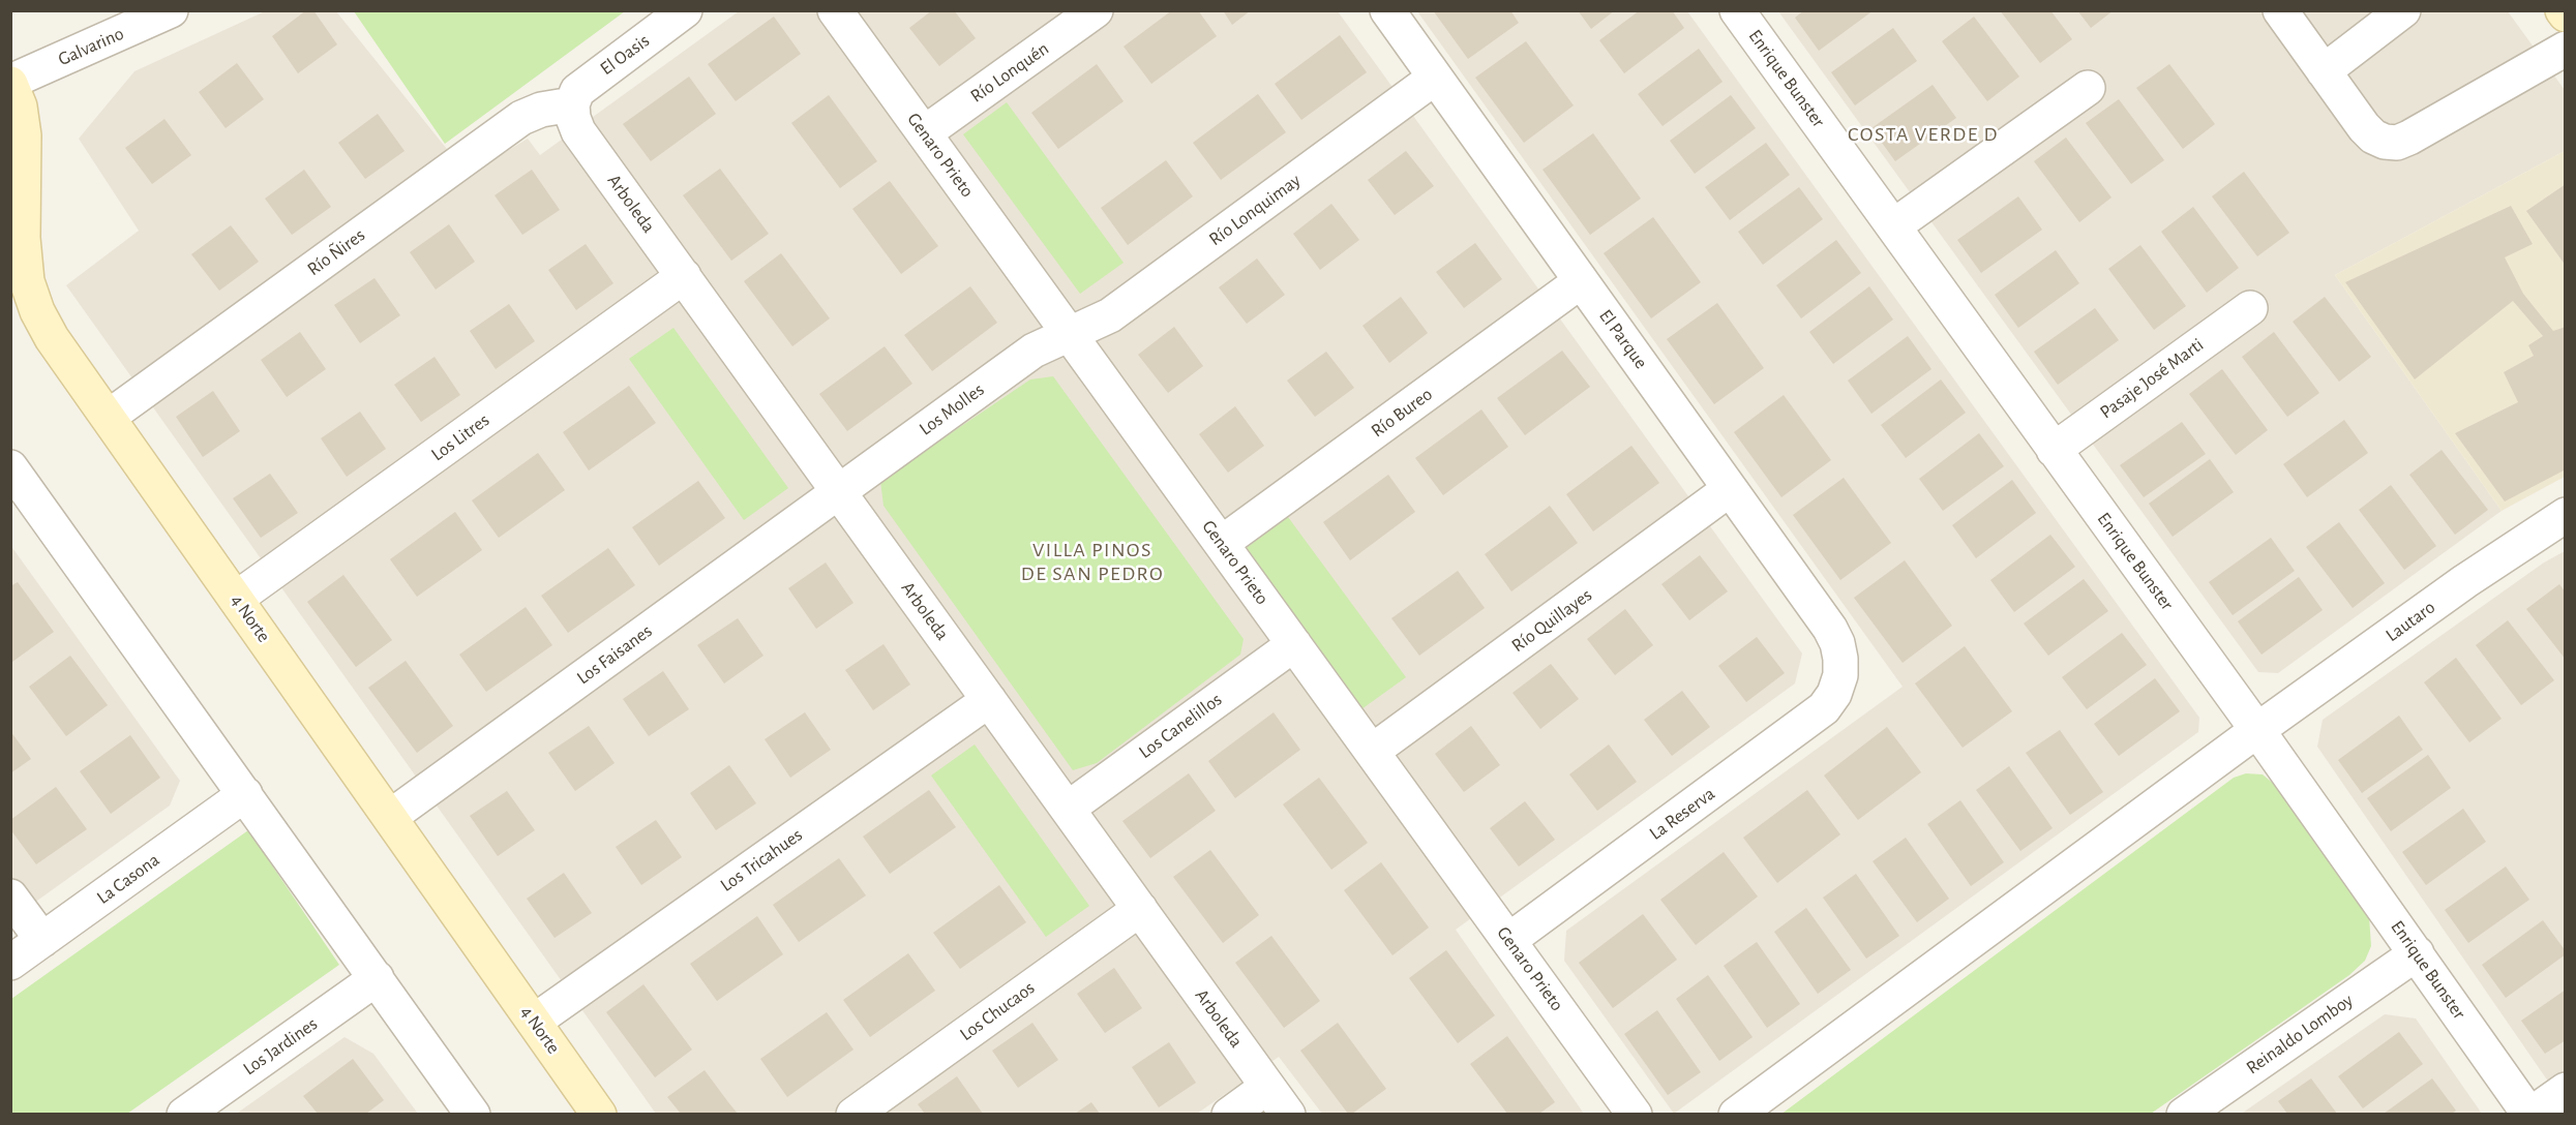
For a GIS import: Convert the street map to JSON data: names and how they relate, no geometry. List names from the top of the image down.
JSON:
{
  "streets": {
    "street": [
      "Galvarino",
      "El Oasis",
      "Río Lonquén",
      "Enrique Bunster",
      "Genaro Prieto",
      "Arboleda",
      "Río Lonquimay",
      "Río Ñires",
      "El Parque",
      "Pasaje José Marti",
      "Los Molles",
      "Río Bureo",
      "Los Litres",
      "4 Norte",
      "Río Quillayes",
      "Lautaro",
      "Los Faisanes",
      "Los Canelillos",
      "La Reserva",
      "Los Tricahues",
      "La Casona",
      "Los Chucaos",
      "Reinaldo Lomboy",
      "Los Jardines"
    ]
  },
  "crossings": [
    ["Galvarino", "4 Norte"],
    ["El Oasis", "Arboleda"],
    ["El Oasis", "Río Ñires"],
    ["Río Lonquén", "Genaro Prieto"],
    ["Enrique Bunster", "Pasaje José Marti"],
    ["Enrique Bunster", "Lautaro"],
    ["Enrique Bunster", "Reinaldo Lomboy"],
    ["Genaro Prieto", "Río Lonquimay"],
    ["Genaro Prieto", "Los Molles"],
    ["Genaro Prieto", "Río Bureo"],
    ["Genaro Prieto", "Río Quillayes"],
    ["Genaro Prieto", "Los Canelillos"],
    ["Genaro Prieto", "La Reserva"],
    ["Arboleda", "Río Ñires"],
    ["Arboleda", "Los Molles"],
    ["Arboleda", "Los Litres"],
    ["Arboleda", "Los Faisanes"],
    ["Arboleda", "Los Canelillos"],
    ["Arboleda", "Los Tricahues"],
    ["Arboleda", "Los Chucaos"],
    ["Río Lonquimay", "El Parque"],
    ["Río Lonquimay", "Los Molles"],
    ["Río Ñires", "4 Norte"],
    ["El Parque", "Río Bureo"],
    ["El Parque", "Río Quillayes"],
    ["El Parque", "La Reserva"],
    ["Los Molles", "Los Faisanes"],
    ["Los Litres", "4 Norte"],
    ["4 Norte", "Los Faisanes"],
    ["4 Norte", "Los Tricahues"]
  ],
  "districts": ["COSTA VERDE D", "VILLA PINOS DE SAN PEDRO"]
}
